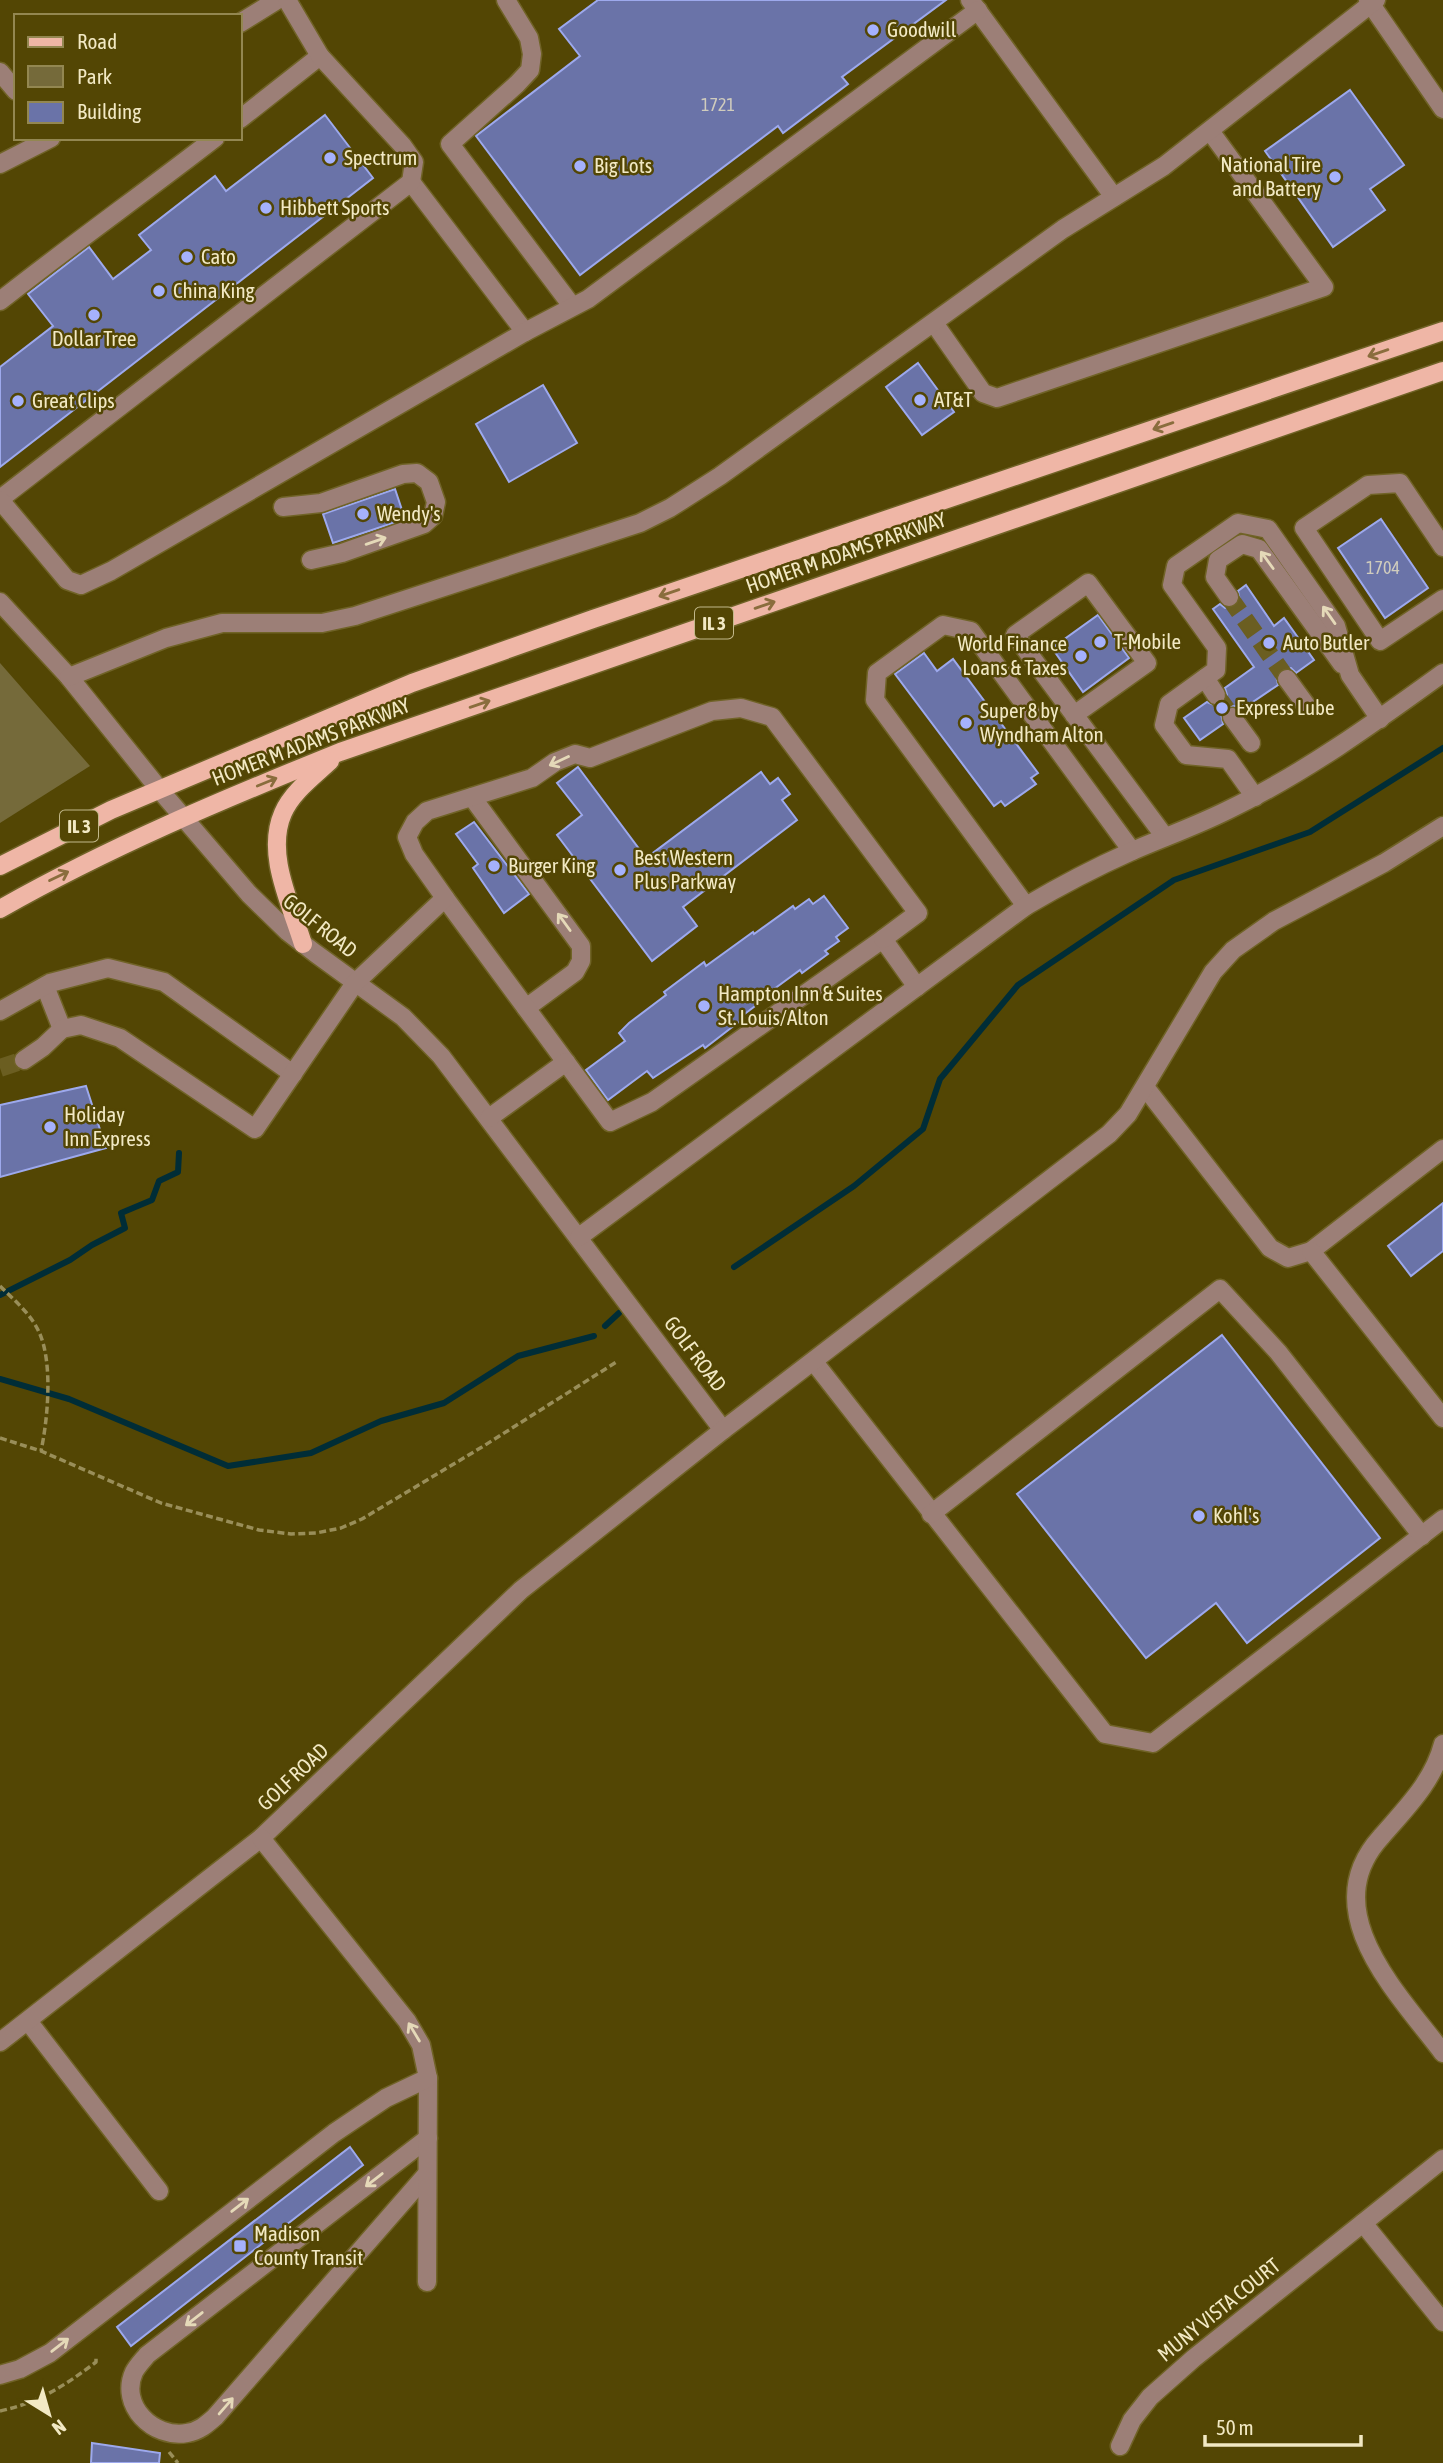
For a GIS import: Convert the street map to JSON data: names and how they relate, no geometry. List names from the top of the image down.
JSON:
{
  "streets": {
    "main road": ["HOMER M ADAMS PARKWAY", "IL 3"],
    "street": ["GOLF ROAD", "MUNY VISTA COURT"]
  },
  "crossings": [
    ["HOMER M ADAMS PARKWAY", "GOLF ROAD"]
  ],
  "places": {
    "other": [
      "Goodwill",
      "Spectrum",
      "Big Lots",
      "National Tire and Battery",
      "Hibbett Sports",
      "Cato",
      "China King",
      "Dollar Tree",
      "AT&T",
      "Great Clips",
      "Wendy's",
      "T-Mobile",
      "Auto Butler",
      "World Finance Loans & Taxes",
      "Express Lube",
      "Super 8 by Wyndham Alton",
      "Burger King",
      "Best Western Plus Parkway",
      "Hampton Inn & Suites St. Louis/Alton",
      "Holiday Inn Express",
      "Kohl's"
    ],
    "transit": ["Madison County Transit"]
  },
  "house_numbers": ["1721", "1704"],
  "legend": ["Road", "Park", "Building"],
  "scale_bar": "50 m",
  "north": "bottom right"
}
